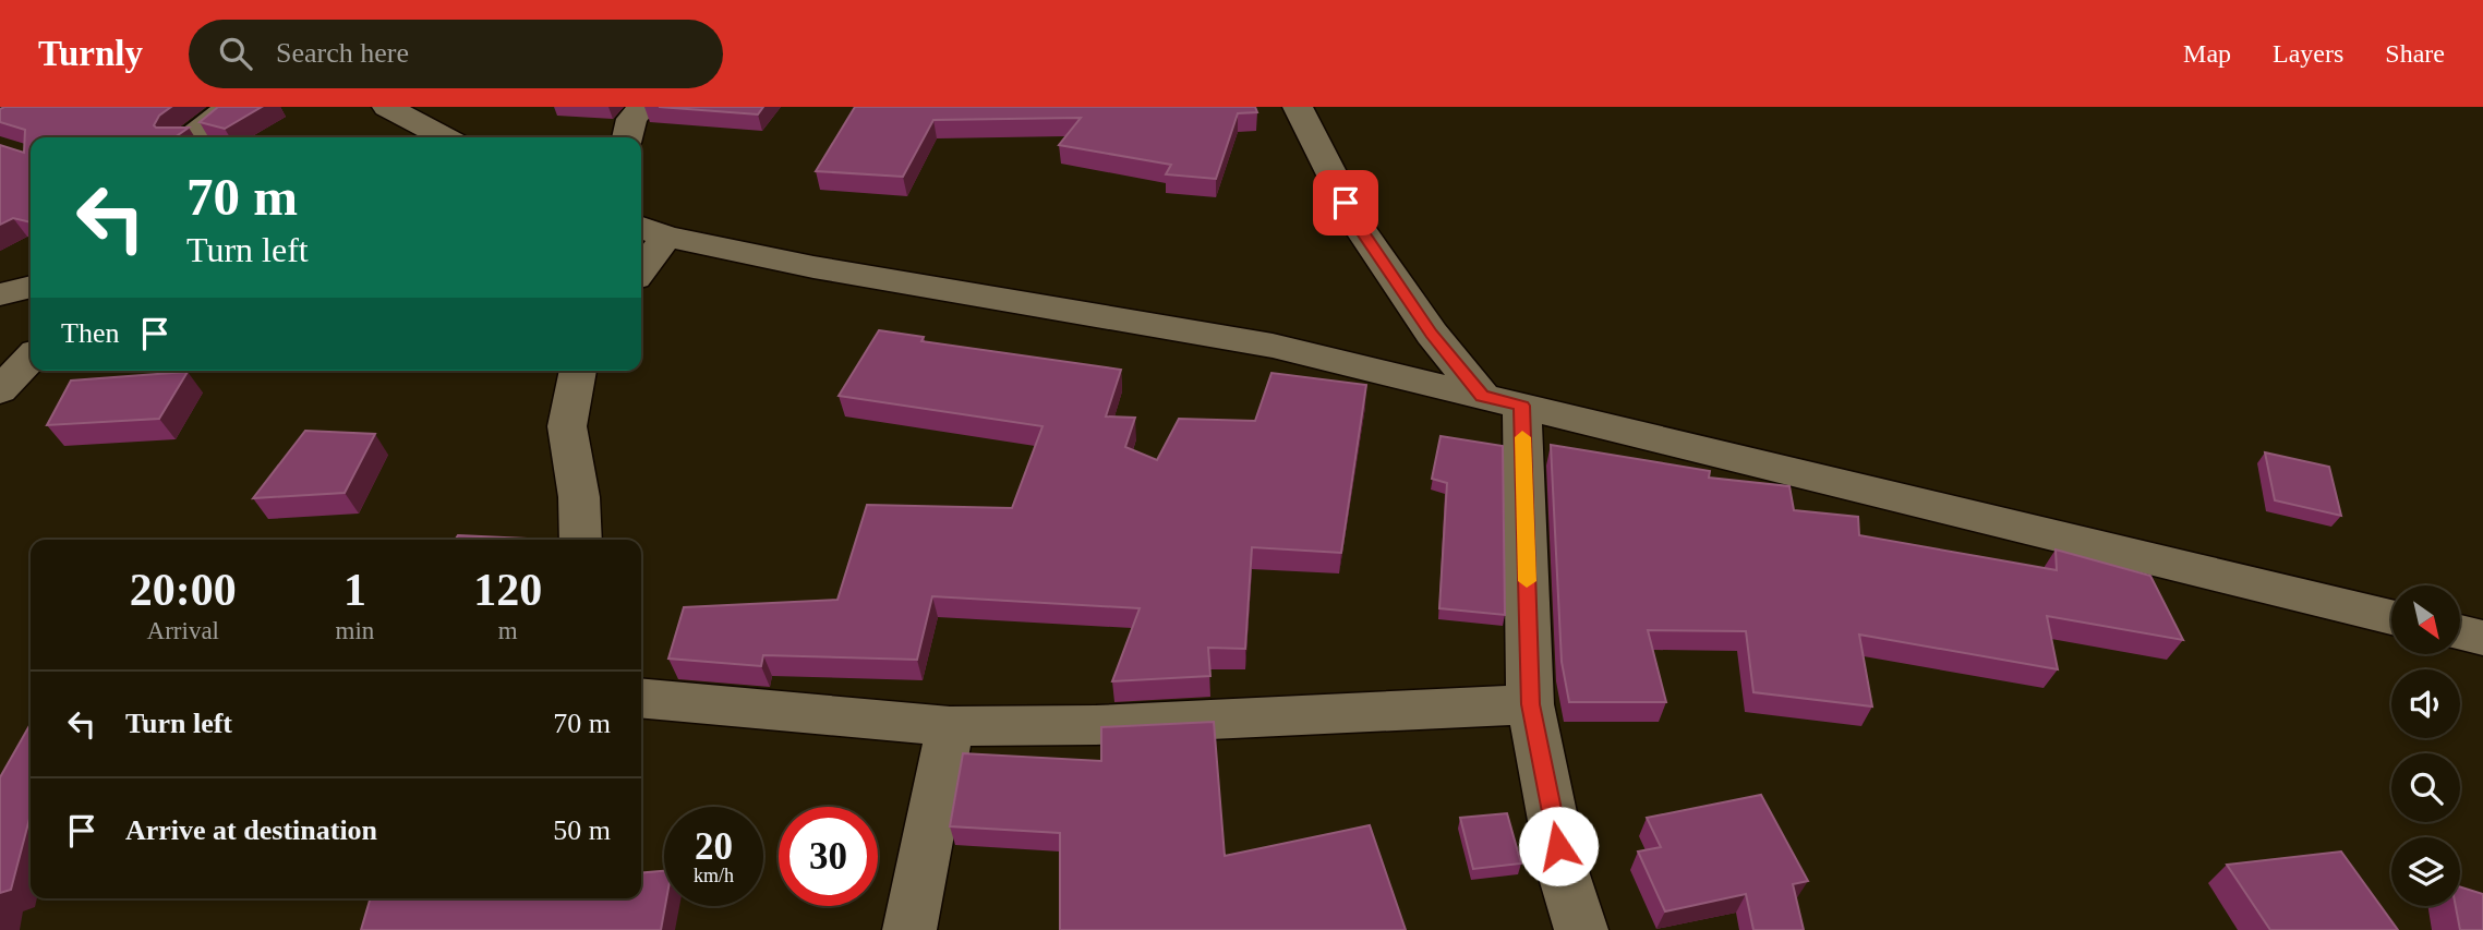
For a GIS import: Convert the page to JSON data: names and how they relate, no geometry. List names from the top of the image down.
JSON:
{
  "north": "bottom right",
  "page": {
    "header": "Turnly",
    "search": "Search here",
    "nav": ["Map", "Layers", "Share"],
    "turn": ["70 m", "Turn left"],
    "then": "Then",
    "eta": [
      "20:00",
      "Arrival",
      "1",
      "min",
      "120",
      "m"
    ],
    "list": [
      {
        "name": "Turn left",
        "value": "70 m"
      },
      {
        "name": "Arrive at destination",
        "value": "50 m"
      }
    ],
    "speed": "20 km/h",
    "limit": "30"
  }
}
